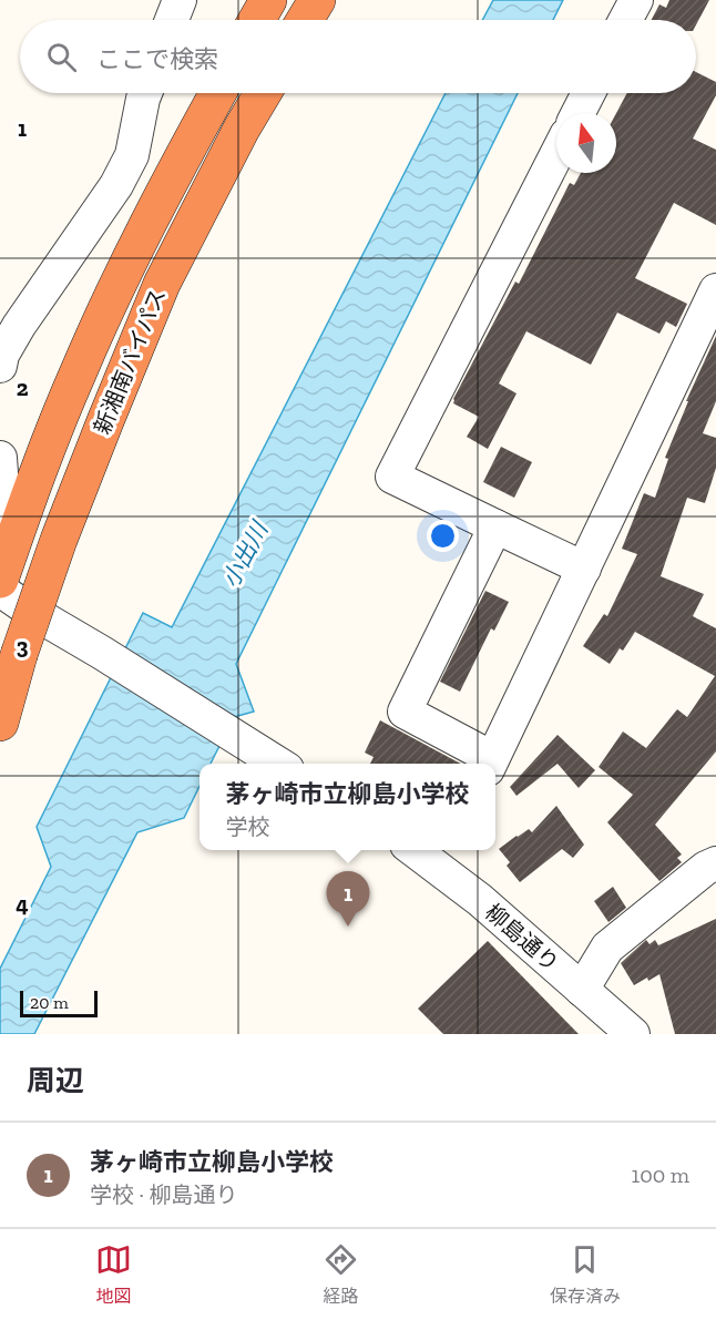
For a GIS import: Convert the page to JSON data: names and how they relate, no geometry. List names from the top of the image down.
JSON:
{
  "streets": {
    "highway": ["新湘南バイパス"],
    "street": ["柳島通り"]
  },
  "water": ["小出川"],
  "scale_bar": "20 m",
  "north": "top",
  "page": {
    "search": "ここで検索",
    "popup": ["茅ヶ崎市立柳島小学校", "学校"],
    "pins": "1",
    "scale": "20 m",
    "heading": "周辺",
    "list": [
      {
        "mark": "1",
        "name": "茅ヶ崎市立柳島小学校",
        "note": "学校 · 柳島通り",
        "value": "100 m"
      }
    ],
    "nav": ["地図", "経路", "保存済み"]
  },
  "grid": {
    "rows": [
      "1",
      "2",
      "3",
      "4"
    ]
  }
}
